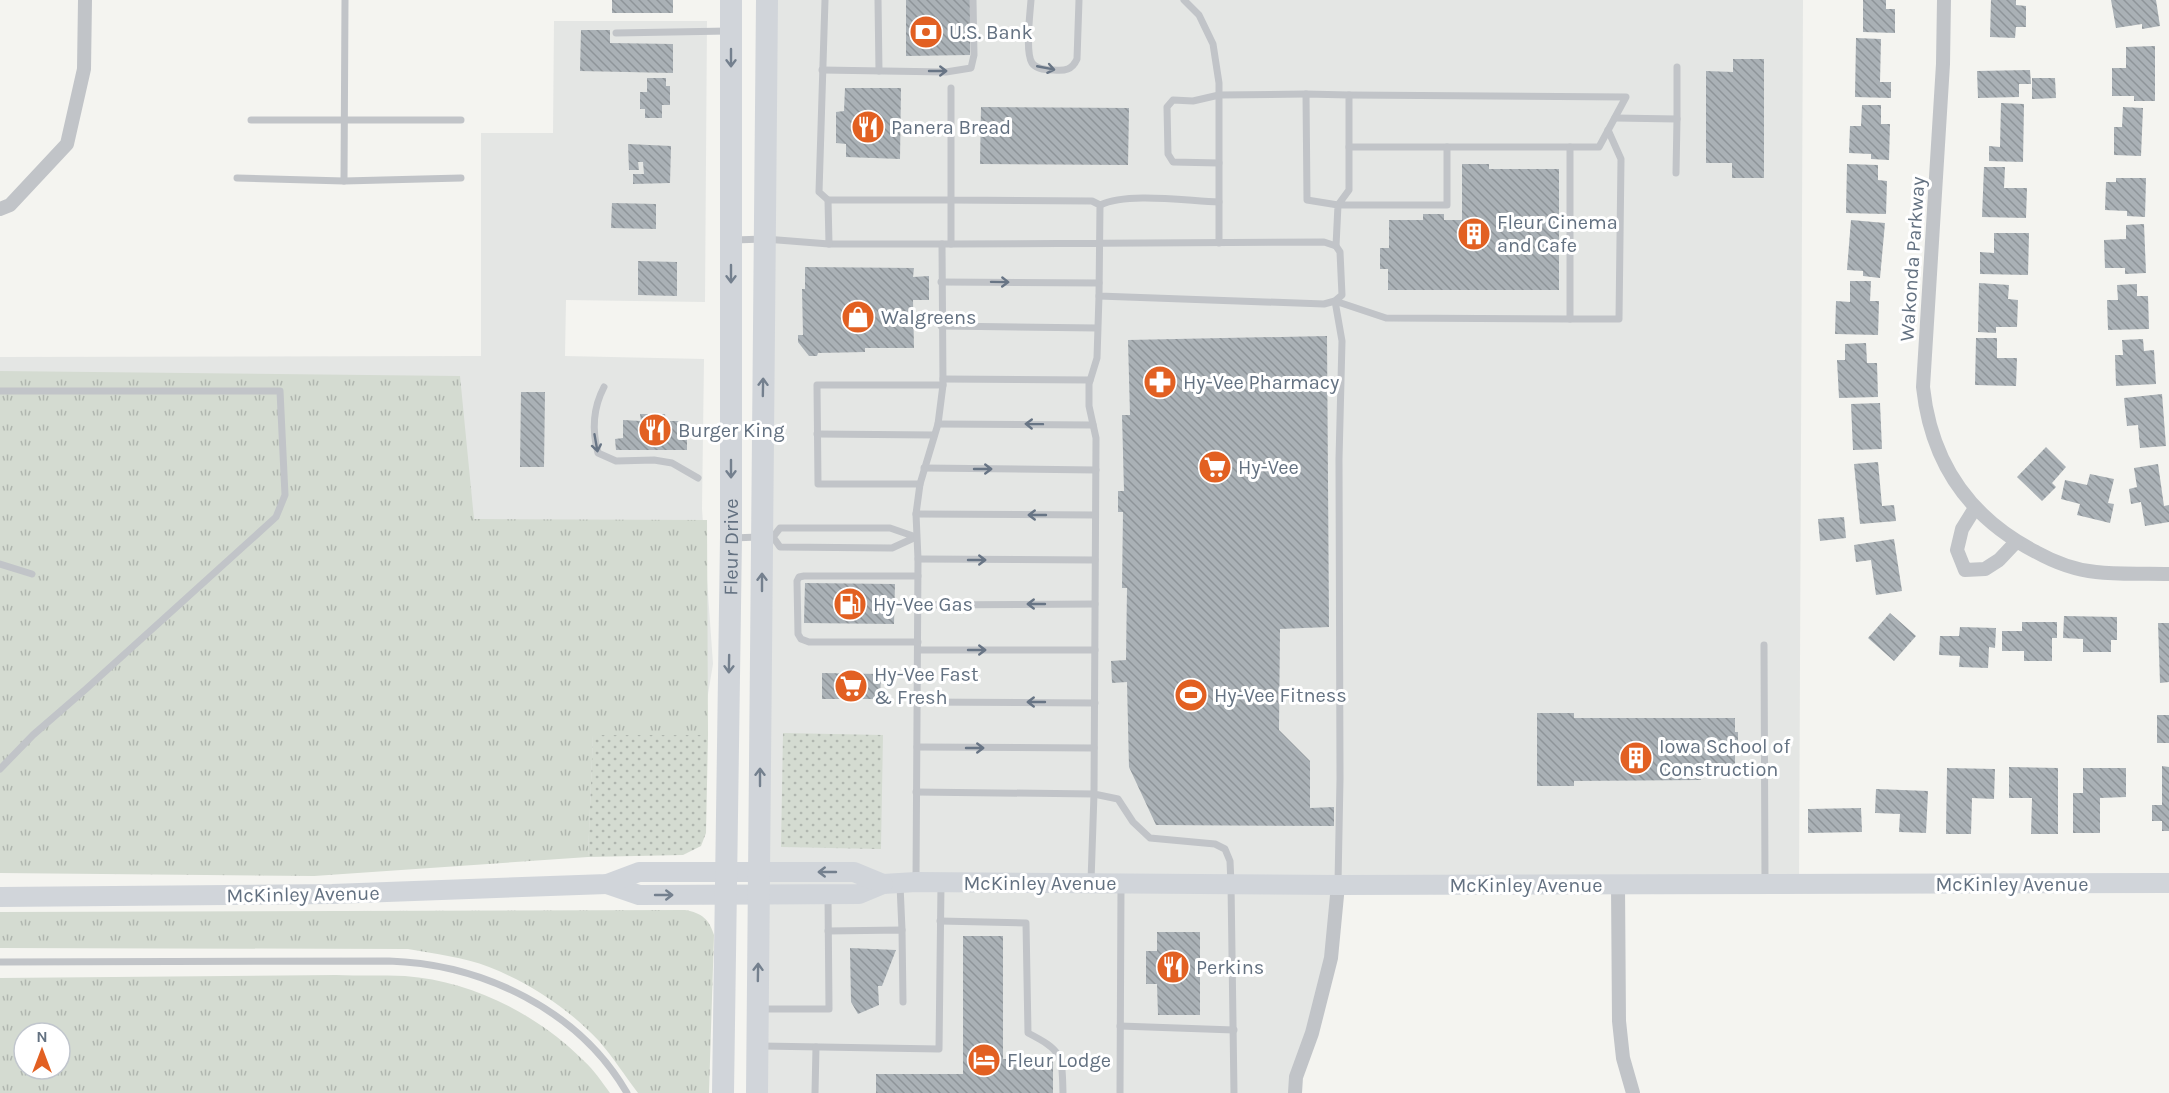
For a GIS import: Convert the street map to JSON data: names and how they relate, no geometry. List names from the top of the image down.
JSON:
{
  "streets": {
    "main road": ["Fleur Drive", "McKinley Avenue"],
    "street": ["Wakonda Parkway"]
  },
  "crossings": [
    ["Fleur Drive", "McKinley Avenue"]
  ],
  "places": {
    "bank": ["U.S. Bank"],
    "restaurant": ["Panera Bread", "Burger King", "Perkins"],
    "building": ["Fleur Cinema and Cafe", "Iowa School of Construction"],
    "shop": ["Walgreens"],
    "pharmacy": ["Hy-Vee Pharmacy"],
    "supermarket": ["Hy-Vee", "Hy-Vee Fast & Fresh"],
    "fuel station": ["Hy-Vee Gas"],
    "sports": ["Hy-Vee Fitness"],
    "hotel": ["Fleur Lodge"]
  },
  "north": "top"
}
